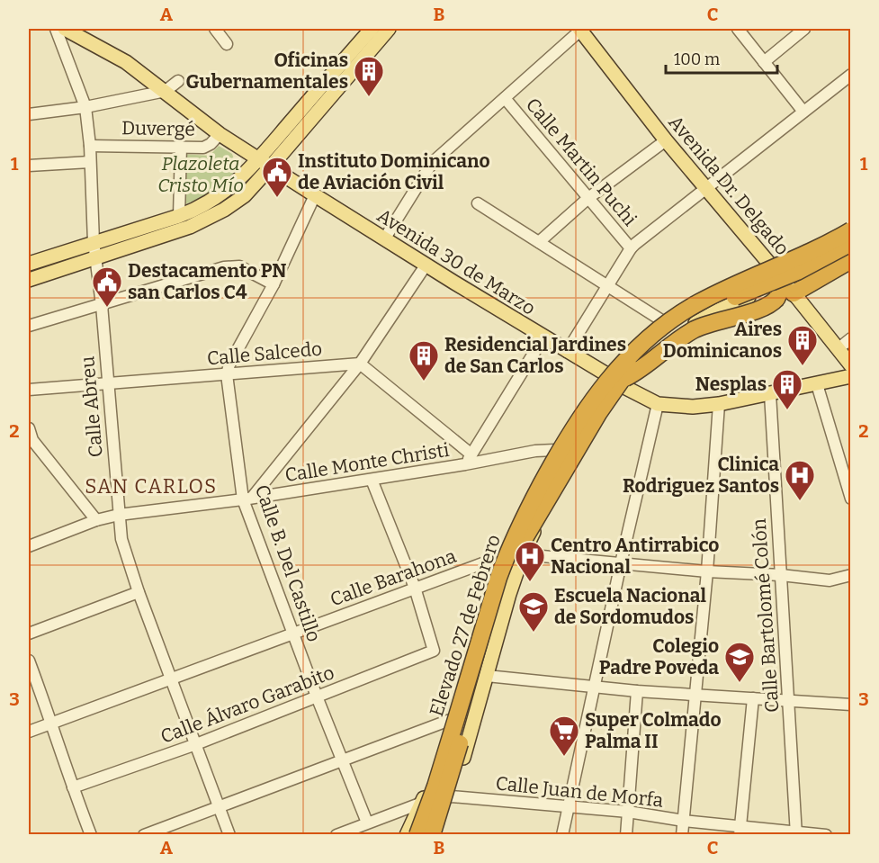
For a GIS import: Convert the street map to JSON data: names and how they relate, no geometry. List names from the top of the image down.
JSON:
{
  "streets": {
    "highway": ["Elevado 27 de Febrero"],
    "main road": ["Avenida Dr. Delgado", "Avenida 30 de Marzo"],
    "street": [
      "Duvergé",
      "Calle Martin Puchi",
      "Calle Salcedo",
      "Calle Abreu",
      "Calle Monte Christi",
      "Calle B. Del Castillo",
      "Calle Barahona",
      "Calle Bartolomé Colón",
      "Calle Álvaro Garabito",
      "Calle Juan de Morfa"
    ]
  },
  "crossings": [
    ["Duvergé", "Avenida 30 de Marzo"],
    ["Duvergé", "Calle Abreu"],
    ["Avenida 30 de Marzo", "Elevado 27 de Febrero"],
    ["Calle Salcedo", "Calle Abreu"],
    ["Calle Salcedo", "Calle B. Del Castillo"],
    ["Calle Abreu", "Calle Monte Christi"],
    ["Calle Abreu", "Calle Barahona"],
    ["Calle Abreu", "Calle Álvaro Garabito"],
    ["Calle Monte Christi", "Calle B. Del Castillo"],
    ["Calle B. Del Castillo", "Calle Barahona"],
    ["Calle B. Del Castillo", "Calle Álvaro Garabito"],
    ["Calle B. Del Castillo", "Calle Juan de Morfa"],
    ["Calle Barahona", "Calle Bartolomé Colón"],
    ["Calle Barahona", "Calle Álvaro Garabito"],
    ["Calle Bartolomé Colón", "Calle Juan de Morfa"]
  ],
  "districts": ["SAN CARLOS"],
  "parks": ["Plazoleta Cristo Mío"],
  "places": {
    "building": [
      "Oficinas Gubernamentales",
      "Aires Dominicanos",
      "Residencial Jardines de San Carlos",
      "Nesplas"
    ],
    "public building": ["Instituto Dominicano de Aviación Civil", "Destacamento PN san Carlos C4"],
    "hospital": ["Clinica Rodriguez Santos", "Centro Antirrabico Nacional"],
    "school or university": ["Escuela Nacional de Sordomudos", "Colegio Padre Poveda"],
    "supermarket": ["Super Colmado Palma II"]
  },
  "scale_bar": "100 m",
  "grid": {
    "columns": ["A", "B", "C"],
    "rows": ["1", "2", "3"]
  }
}
